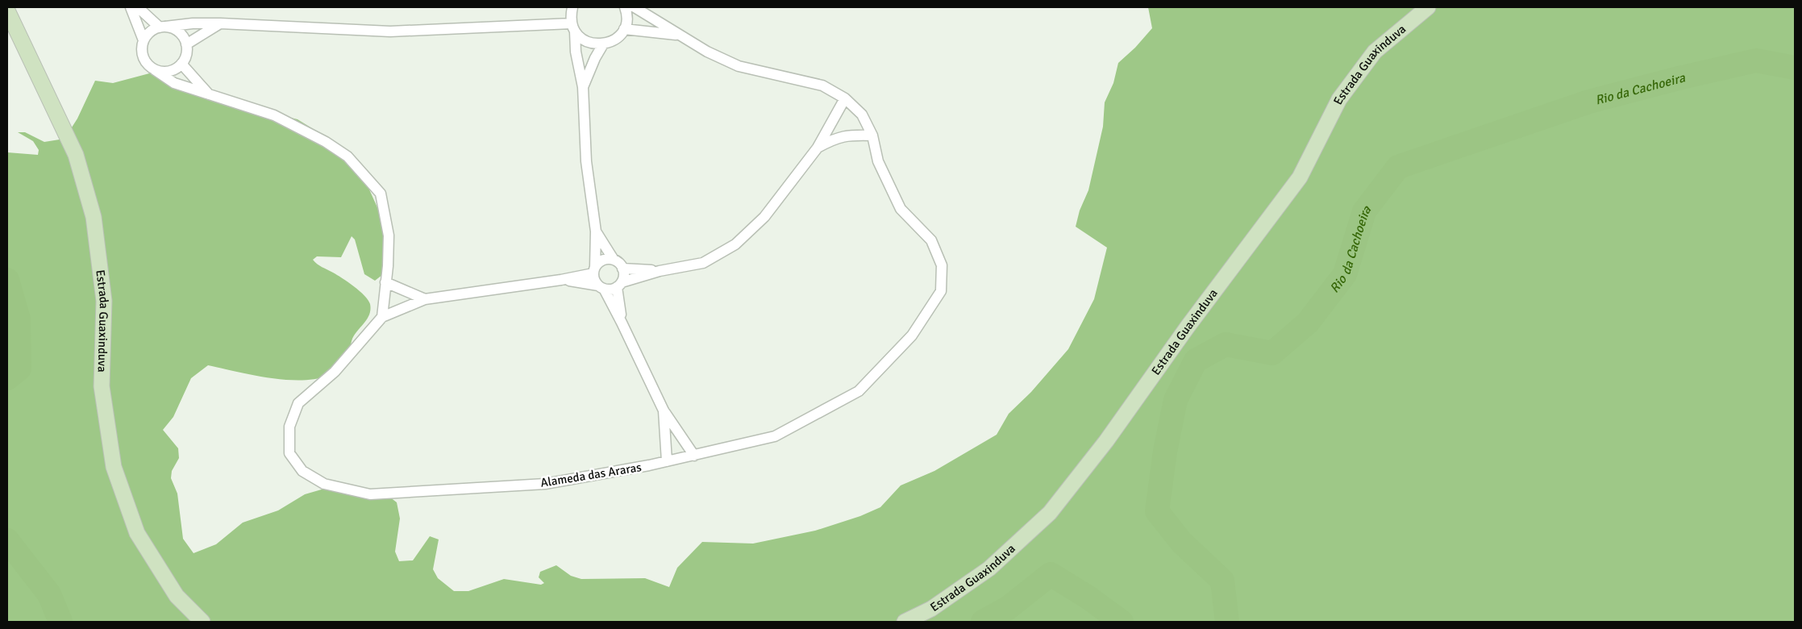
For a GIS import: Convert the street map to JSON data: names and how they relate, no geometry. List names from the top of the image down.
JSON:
{
  "streets": {
    "street": ["Estrada Guaxinduva", "Alameda das Araras"]
  },
  "water": ["Rio da Cachoeira"]
}
